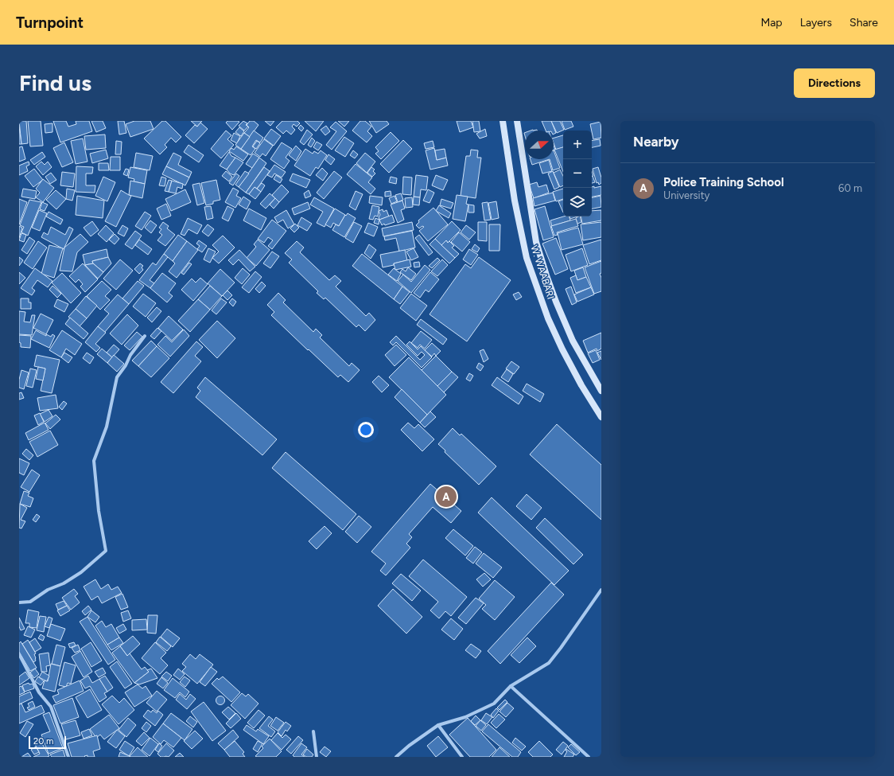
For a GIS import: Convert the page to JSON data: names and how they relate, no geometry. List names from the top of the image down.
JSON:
{
  "streets": {
    "main road": ["W. WAABARI"]
  },
  "scale_bar": "20 m",
  "north": "right",
  "page": {
    "header": "Turnpoint",
    "nav": ["Map", "Layers", "Share"],
    "buttons": "Directions",
    "title": "Find us",
    "heading": "Nearby",
    "map_buttons": ["+", "−"],
    "list": [
      {
        "mark": "A",
        "name": "Police Training School",
        "note": "University",
        "value": "60 m"
      }
    ],
    "pins": "A",
    "scale": "20 m"
  }
}
